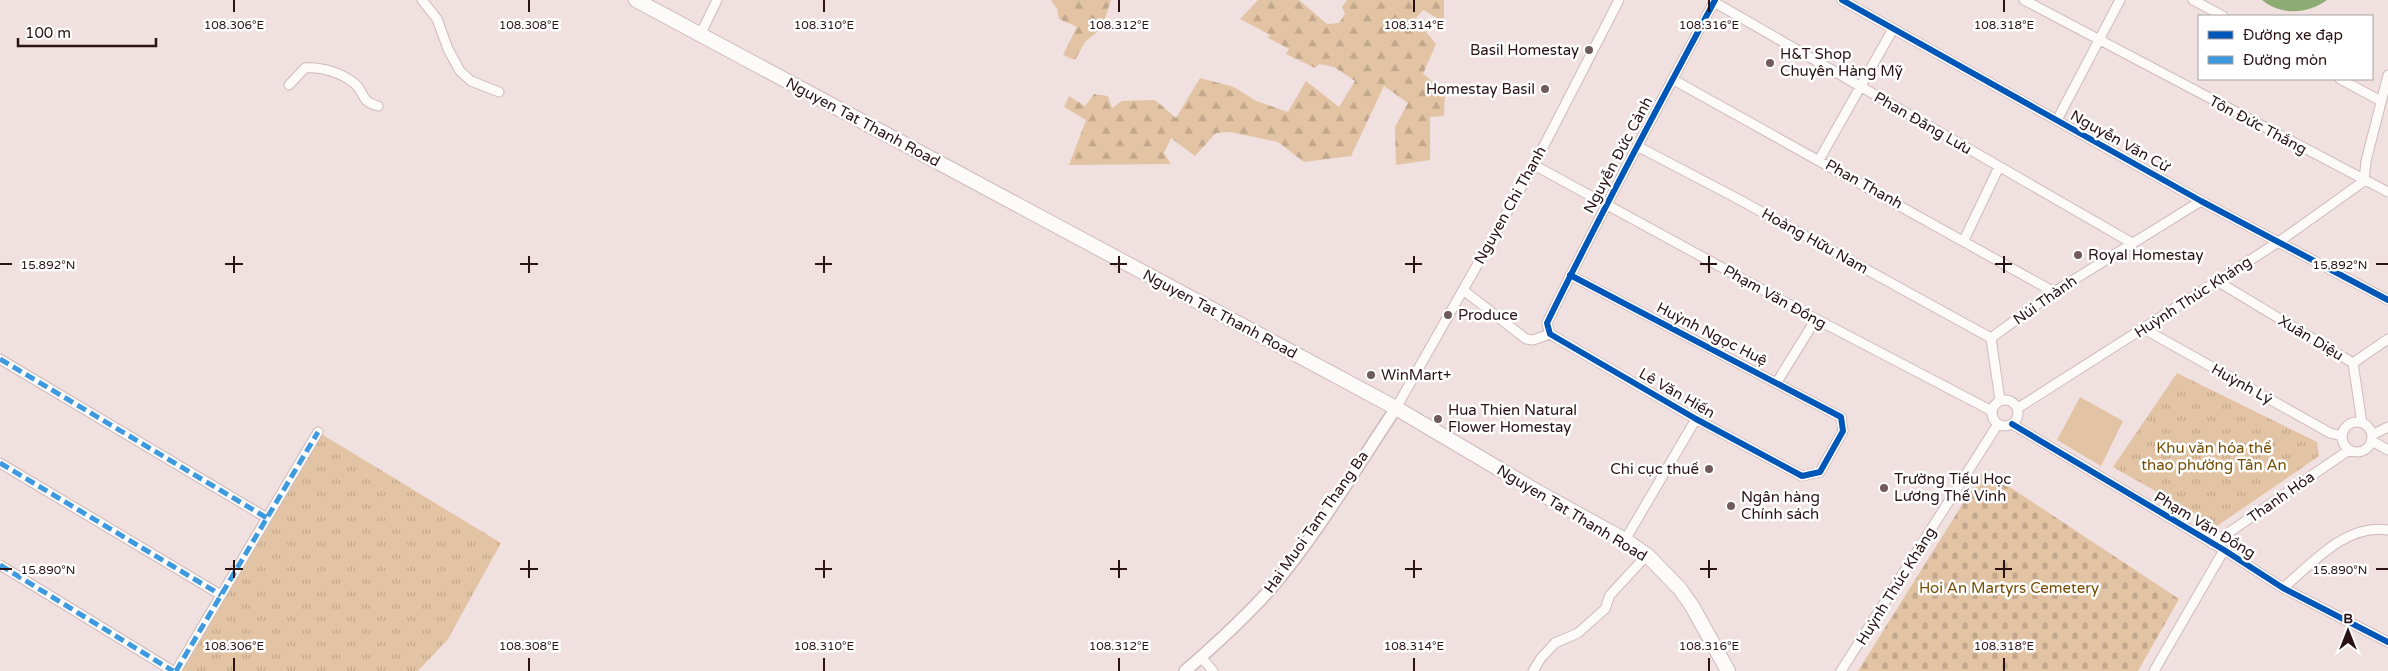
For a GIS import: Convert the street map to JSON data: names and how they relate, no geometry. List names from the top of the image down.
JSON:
{
  "streets": {
    "main road": ["Nguyen Tat Thanh Road"],
    "street": [
      "Phan Đăng Lưu",
      "Tôn Đức Thắng",
      "Nguyễn Văn Cừ",
      "Nguyễn Đức Cảnh",
      "Phan Thanh",
      "Nguyen Chi Thanh",
      "Hoàng Hữu Nam",
      "Phạm Văn Đồng",
      "Huỳnh Thúc Kháng",
      "Núi Thành",
      "Huỳnh Ngọc Huệ",
      "Xuân Diệu",
      "Huỳnh Lý",
      "Lê Văn Hiến",
      "Thanh Hóa",
      "Hai Muoi Tam Thang Ba"
    ]
  },
  "crossings": [
    ["Nguyen Tat Thanh Road", "Nguyen Chi Thanh"],
    ["Nguyen Tat Thanh Road", "Hai Muoi Tam Thang Ba"],
    ["Phan Đăng Lưu", "Nguyễn Đức Cảnh"],
    ["Phan Đăng Lưu", "Núi Thành"],
    ["Tôn Đức Thắng", "Huỳnh Thúc Kháng"],
    ["Nguyễn Văn Cừ", "Huỳnh Thúc Kháng"],
    ["Nguyễn Văn Cừ", "Núi Thành"],
    ["Nguyễn Đức Cảnh", "Phan Thanh"],
    ["Nguyễn Đức Cảnh", "Hoàng Hữu Nam"],
    ["Nguyễn Đức Cảnh", "Phạm Văn Đồng"],
    ["Nguyễn Đức Cảnh", "Huỳnh Ngọc Huệ"],
    ["Nguyễn Đức Cảnh", "Lê Văn Hiến"],
    ["Phan Thanh", "Núi Thành"],
    ["Nguyen Chi Thanh", "Phạm Văn Đồng"],
    ["Nguyen Chi Thanh", "Hai Muoi Tam Thang Ba"],
    ["Hoàng Hữu Nam", "Núi Thành"],
    ["Phạm Văn Đồng", "Huỳnh Thúc Kháng"],
    ["Phạm Văn Đồng", "Thanh Hóa"],
    ["Huỳnh Thúc Kháng", "Xuân Diệu"],
    ["Huỳnh Thúc Kháng", "Huỳnh Lý"],
    ["Huỳnh Ngọc Huệ", "Lê Văn Hiến"],
    ["Xuân Diệu", "Huỳnh Lý"],
    ["Xuân Diệu", "Thanh Hóa"],
    ["Huỳnh Lý", "Thanh Hóa"]
  ],
  "parks": ["Khu văn hóa thể thao phường Tân An", "Hoi An Martyrs Cemetery"],
  "places": [
    "Basil Homestay",
    "H&T Shop Chuyên Hàng Mỹ",
    "Homestay Basil",
    "Royal Homestay",
    "Produce",
    "WinMart+",
    "Hua Thien Natural Flower Homestay",
    "Chi cục thuế",
    "Trường Tiếu Học Lương Thế Vinh",
    "Ngân hàng Chính sách"
  ],
  "legend": ["Đường xe đạp", "Đường mòn"],
  "scale_bar": "100 m",
  "north": "top",
  "coordinates": [
    "108.306°E",
    "108.308°E",
    "108.310°E",
    "108.312°E",
    "108.314°E",
    "108.316°E",
    "108.318°E",
    "15.892°N",
    "15.890°N"
  ]
}
